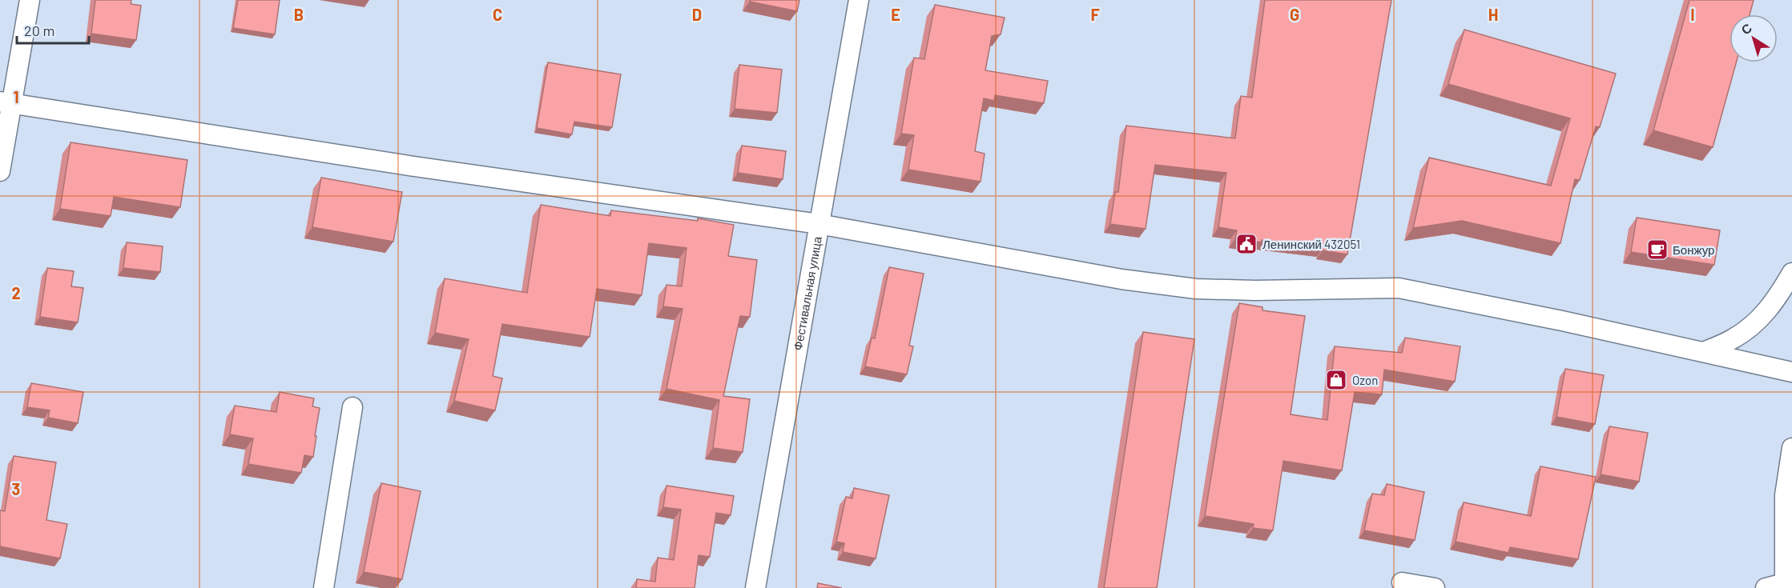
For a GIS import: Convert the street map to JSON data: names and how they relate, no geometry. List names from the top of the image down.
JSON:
{
  "streets": {
    "street": ["Фестивальная улица"]
  },
  "places": {
    "public building": ["Ленинский 432051"],
    "cafe": ["Бонжур"],
    "shop": ["Ozon"]
  },
  "scale_bar": "20 m",
  "north": "top left",
  "grid": {
    "columns": [
      "B",
      "C",
      "D",
      "E",
      "F",
      "G",
      "H",
      "I"
    ],
    "rows": ["1", "2", "3"]
  }
}
